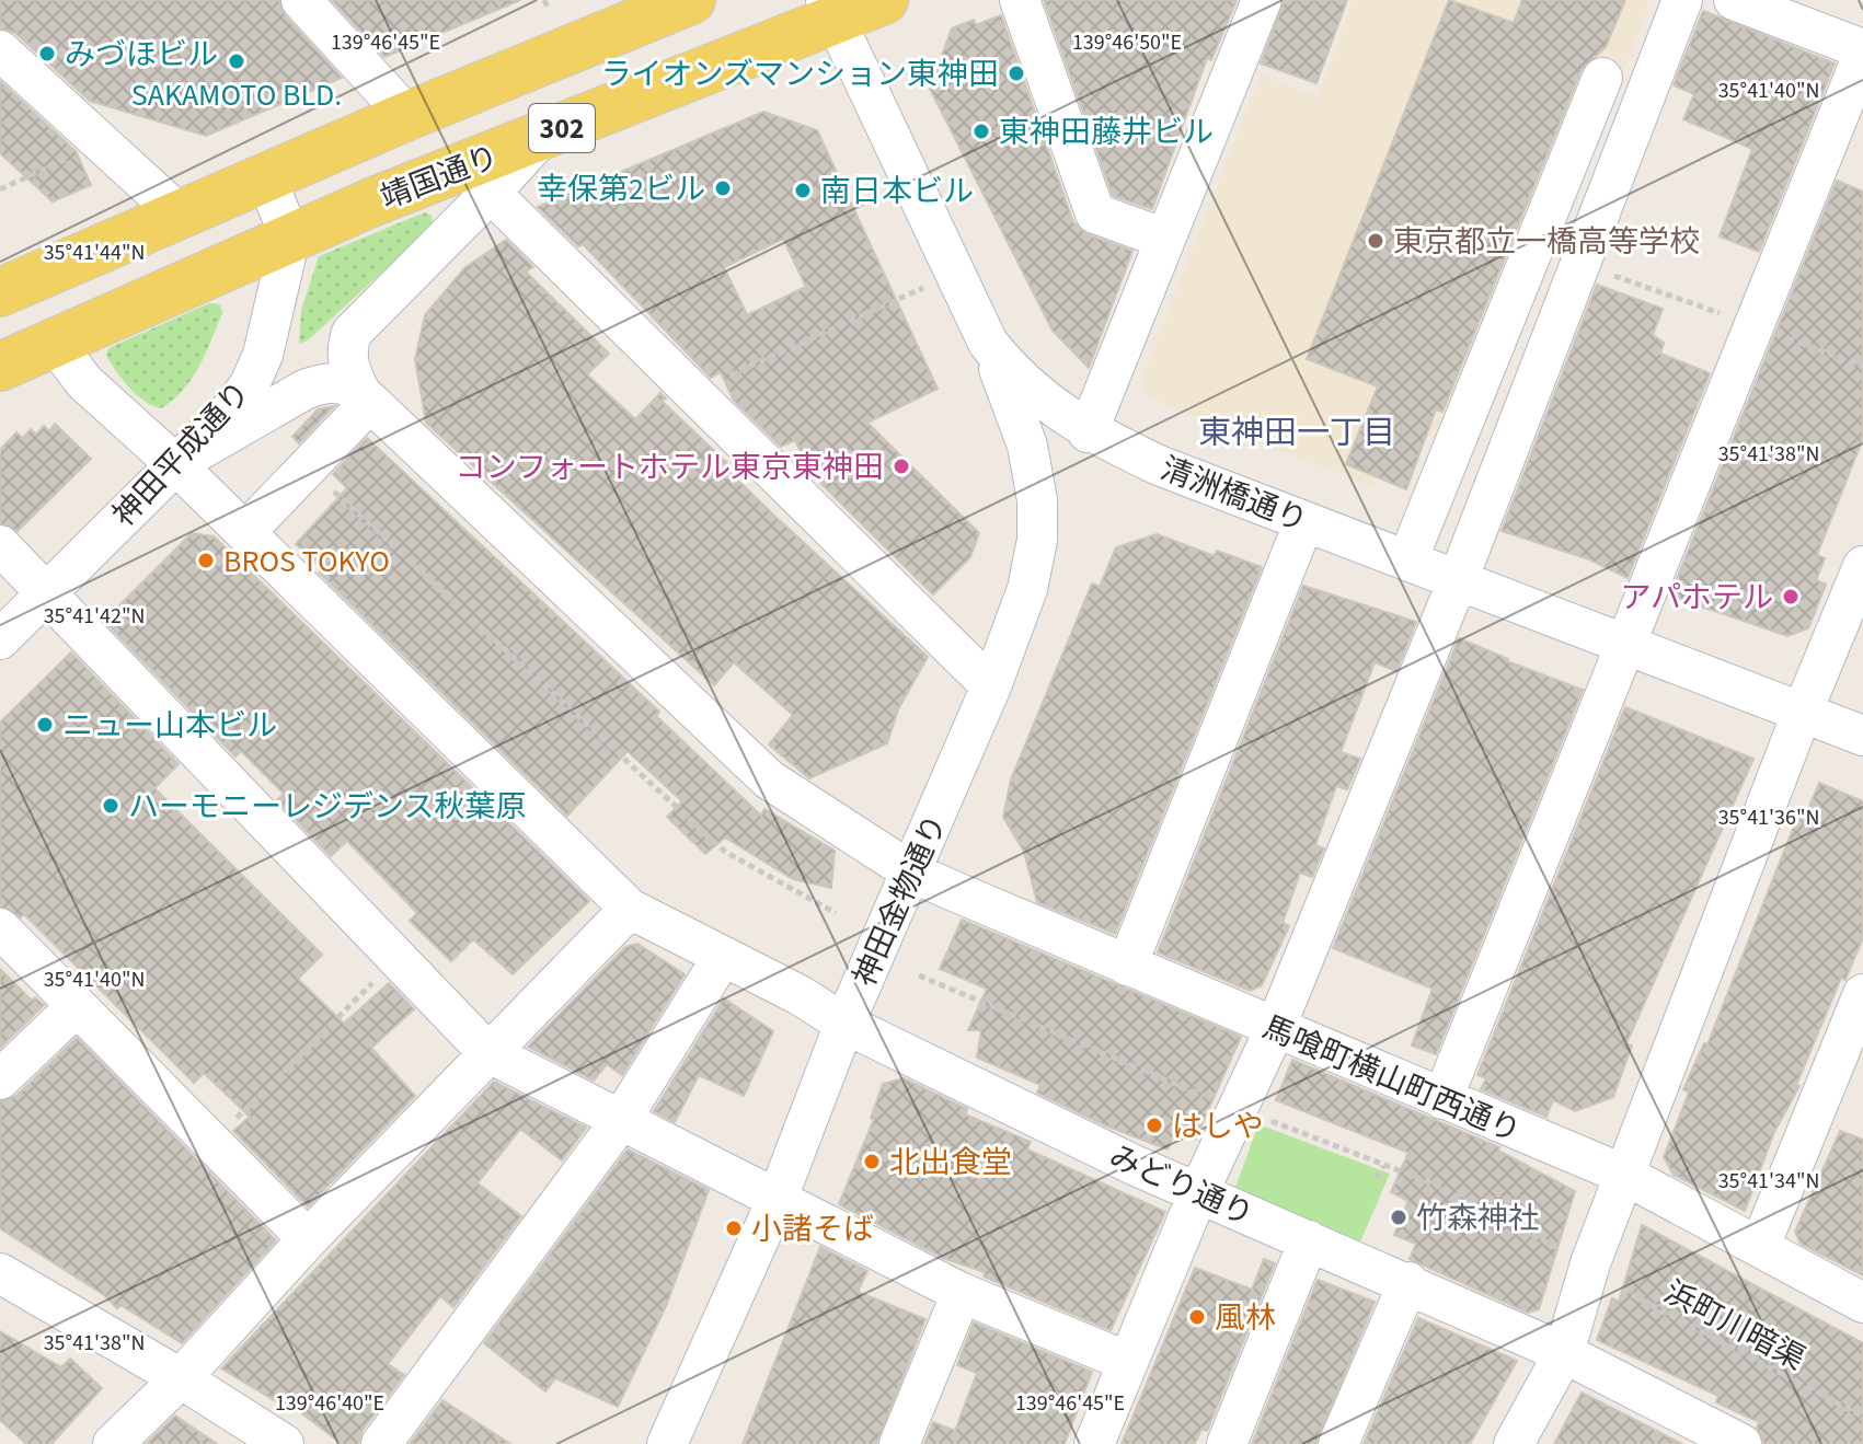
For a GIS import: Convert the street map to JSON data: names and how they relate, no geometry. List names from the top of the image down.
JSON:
{
  "streets": {
    "main road": ["302", "靖国通り"],
    "street": [
      "神田平成通り",
      "清洲橋通り",
      "神田金物通り",
      "馬喰町横山町西通り",
      "みどり通り"
    ],
    "path": ["浜町川暗渠"]
  },
  "crossings": [
    ["靖国通り", "神田平成通り"],
    ["靖国通り", "清洲橋通り"],
    ["靖国通り", "みどり通り"],
    ["神田平成通り", "みどり通り"],
    ["清洲橋通り", "神田金物通り"],
    ["神田金物通り", "馬喰町横山町西通り"],
    ["神田金物通り", "みどり通り"]
  ],
  "districts": ["東神田一丁目"],
  "places": [
    "みづほビル",
    "SAKAMOTO BLD.",
    "ライオンズマンション東神田",
    "東神田藤井ビル",
    "幸保第2ビル",
    "南日本ビル",
    "東京都立一橋高等学校",
    "コンフォートホテル東京東神田",
    "BROS TOKYO",
    "アパホテル",
    "ニュー山本ビル",
    "ハーモニーレジデンス秋葉原",
    "はしや",
    "北出食堂",
    "竹森神社",
    "小諸そば",
    "風林"
  ],
  "coordinates": [
    "139°46'45\"E",
    "139°46'50\"E",
    "35°41'40\"N",
    "35°41'44\"N",
    "35°41'38\"N",
    "35°41'42\"N",
    "35°41'36\"N",
    "35°41'34\"N",
    "139°46'40\"E"
  ]
}
